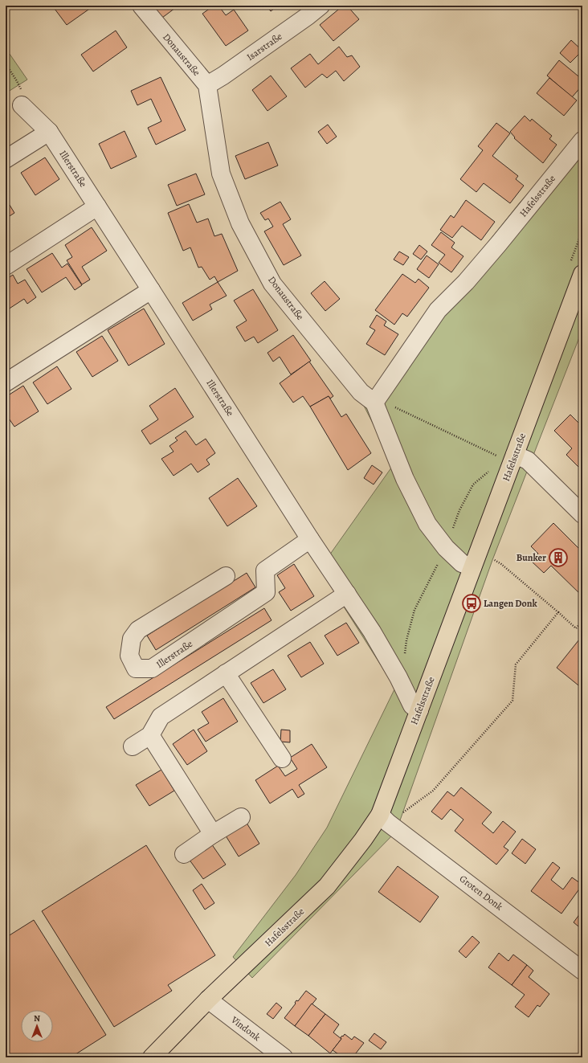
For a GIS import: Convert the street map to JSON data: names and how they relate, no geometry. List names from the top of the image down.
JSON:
{
  "streets": {
    "main road": ["Hafelsstraße"],
    "street": [
      "Isarstraße",
      "Donaustraße",
      "Illerstraße",
      "Groten Donk",
      "Vindonk"
    ]
  },
  "crossings": [
    ["Isarstraße", "Donaustraße"],
    ["Donaustraße", "Hafelsstraße"],
    ["Illerstraße", "Hafelsstraße"],
    ["Hafelsstraße", "Groten Donk"],
    ["Hafelsstraße", "Vindonk"]
  ],
  "places": {
    "building": ["Bunker"],
    "bus stop": ["Langen Donk"]
  },
  "north": "top"
}
